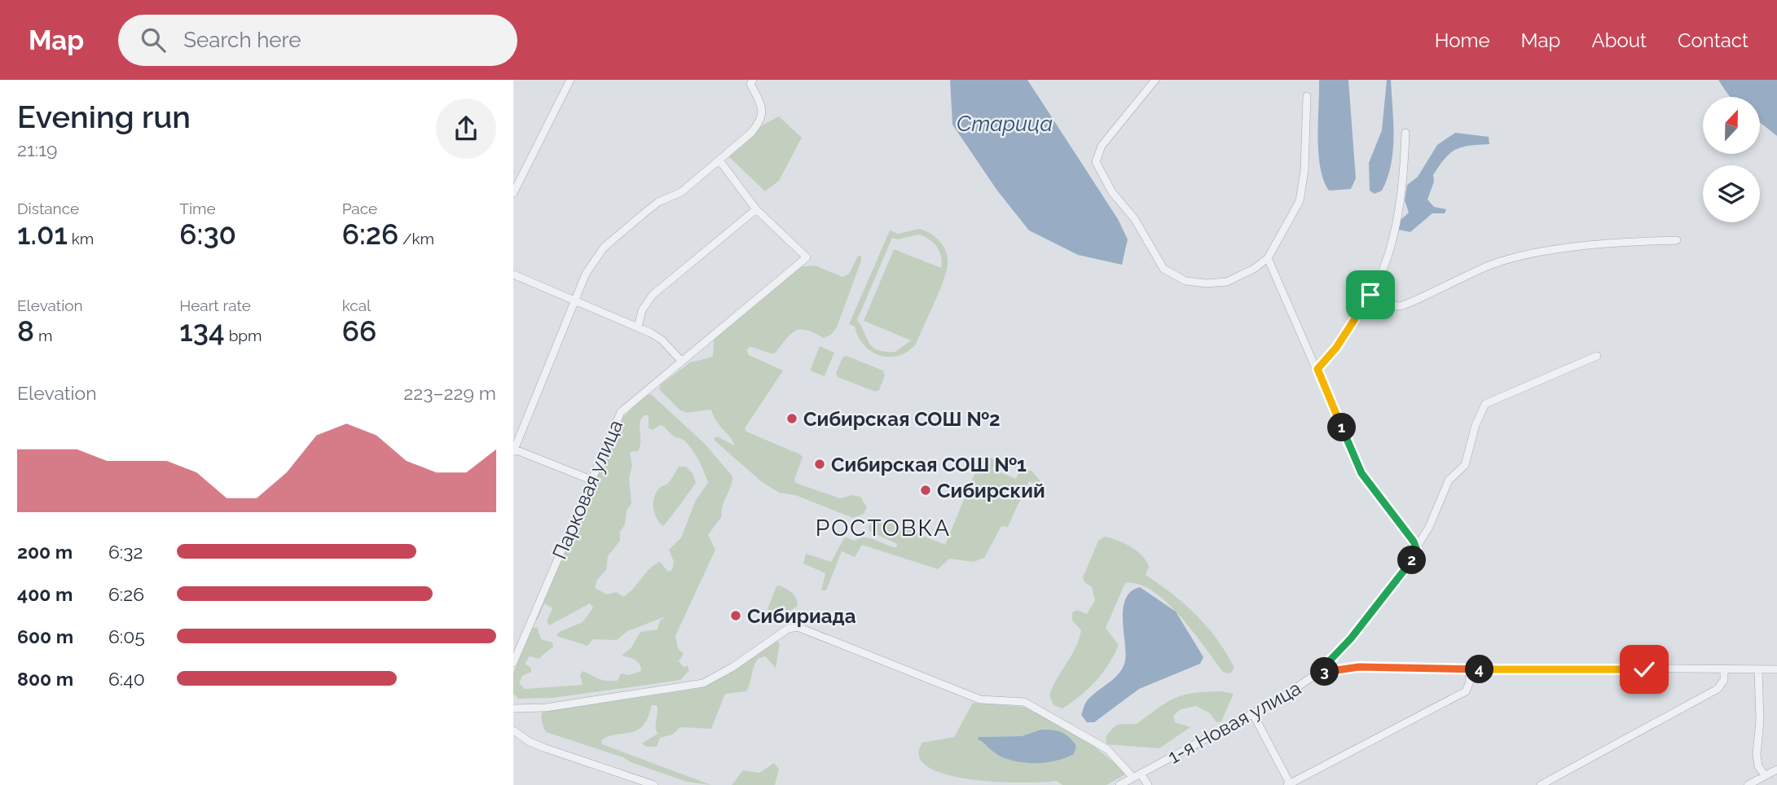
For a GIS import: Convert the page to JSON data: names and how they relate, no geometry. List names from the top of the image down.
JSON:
{
  "streets": {
    "street": ["Парковая улица", "1-я Новая улица"]
  },
  "districts": ["РОСТОВКА"],
  "water": ["Старица"],
  "places": [
    "Сибирская СОШ №2",
    "Сибирская СОШ №1",
    "Сибирский",
    "Сибириада"
  ],
  "north": "top",
  "page": {
    "header": "Map",
    "search": "Search here",
    "nav": [
      "Home",
      "Map",
      "About",
      "Contact"
    ],
    "heading": ["Evening run", "21:19"],
    "stats": [
      ["Distance", "1.01 km"],
      ["Time", "6:30"],
      ["Pace", "6:26 /km"],
      ["Elevation", "8 m"],
      ["Heart rate", "134 bpm"],
      ["kcal", "66"]
    ],
    "chart": ["Elevation", "223–229 m"],
    "pins": [
      "1",
      "2",
      "4",
      "3"
    ],
    "list": [
      {
        "name": "200 m",
        "note": "6:32"
      },
      {
        "name": "400 m",
        "note": "6:26"
      },
      {
        "name": "600 m",
        "note": "6:05"
      },
      {
        "name": "800 m",
        "note": "6:40"
      }
    ]
  }
}
